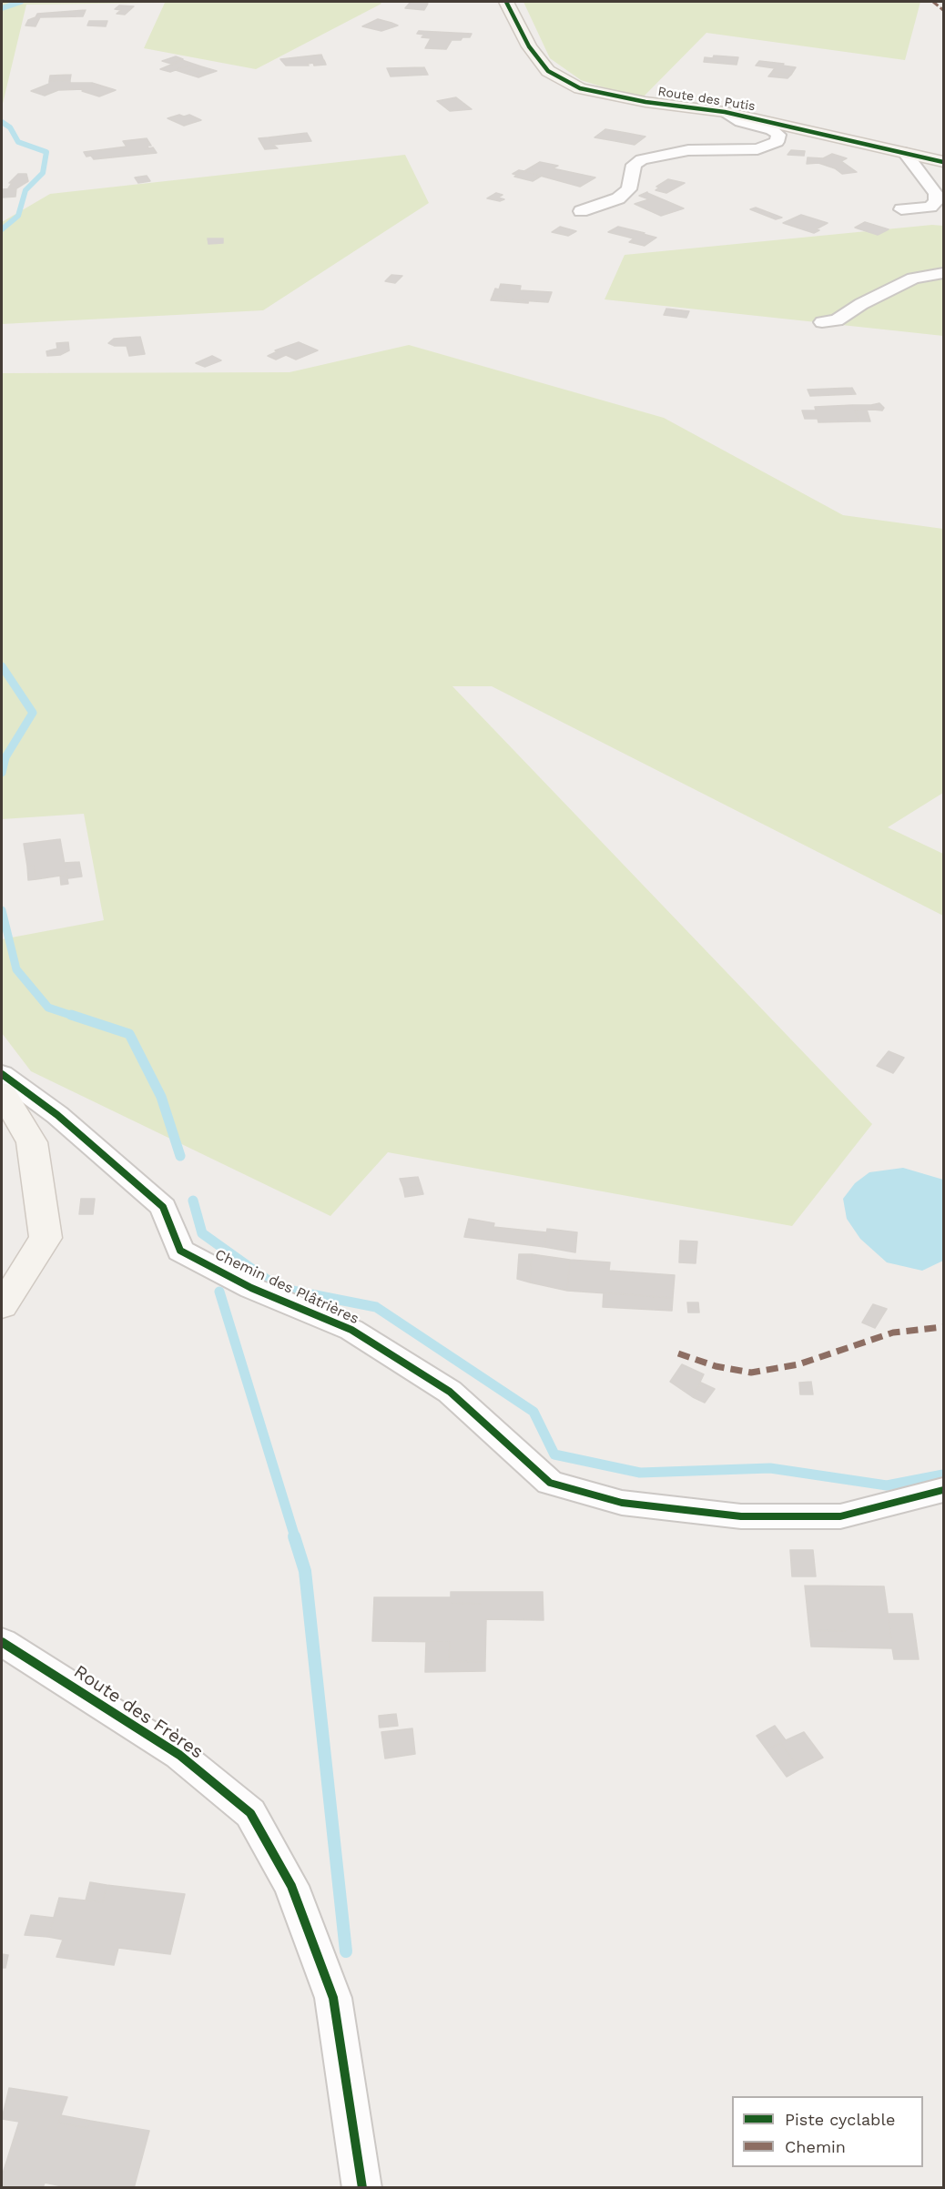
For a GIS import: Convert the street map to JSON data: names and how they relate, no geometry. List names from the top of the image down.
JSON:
{
  "streets": {
    "street": ["Route des Putis", "Chemin des Plâtrières", "Route des Frères"]
  },
  "legend": ["Piste cyclable", "Chemin"]
}
